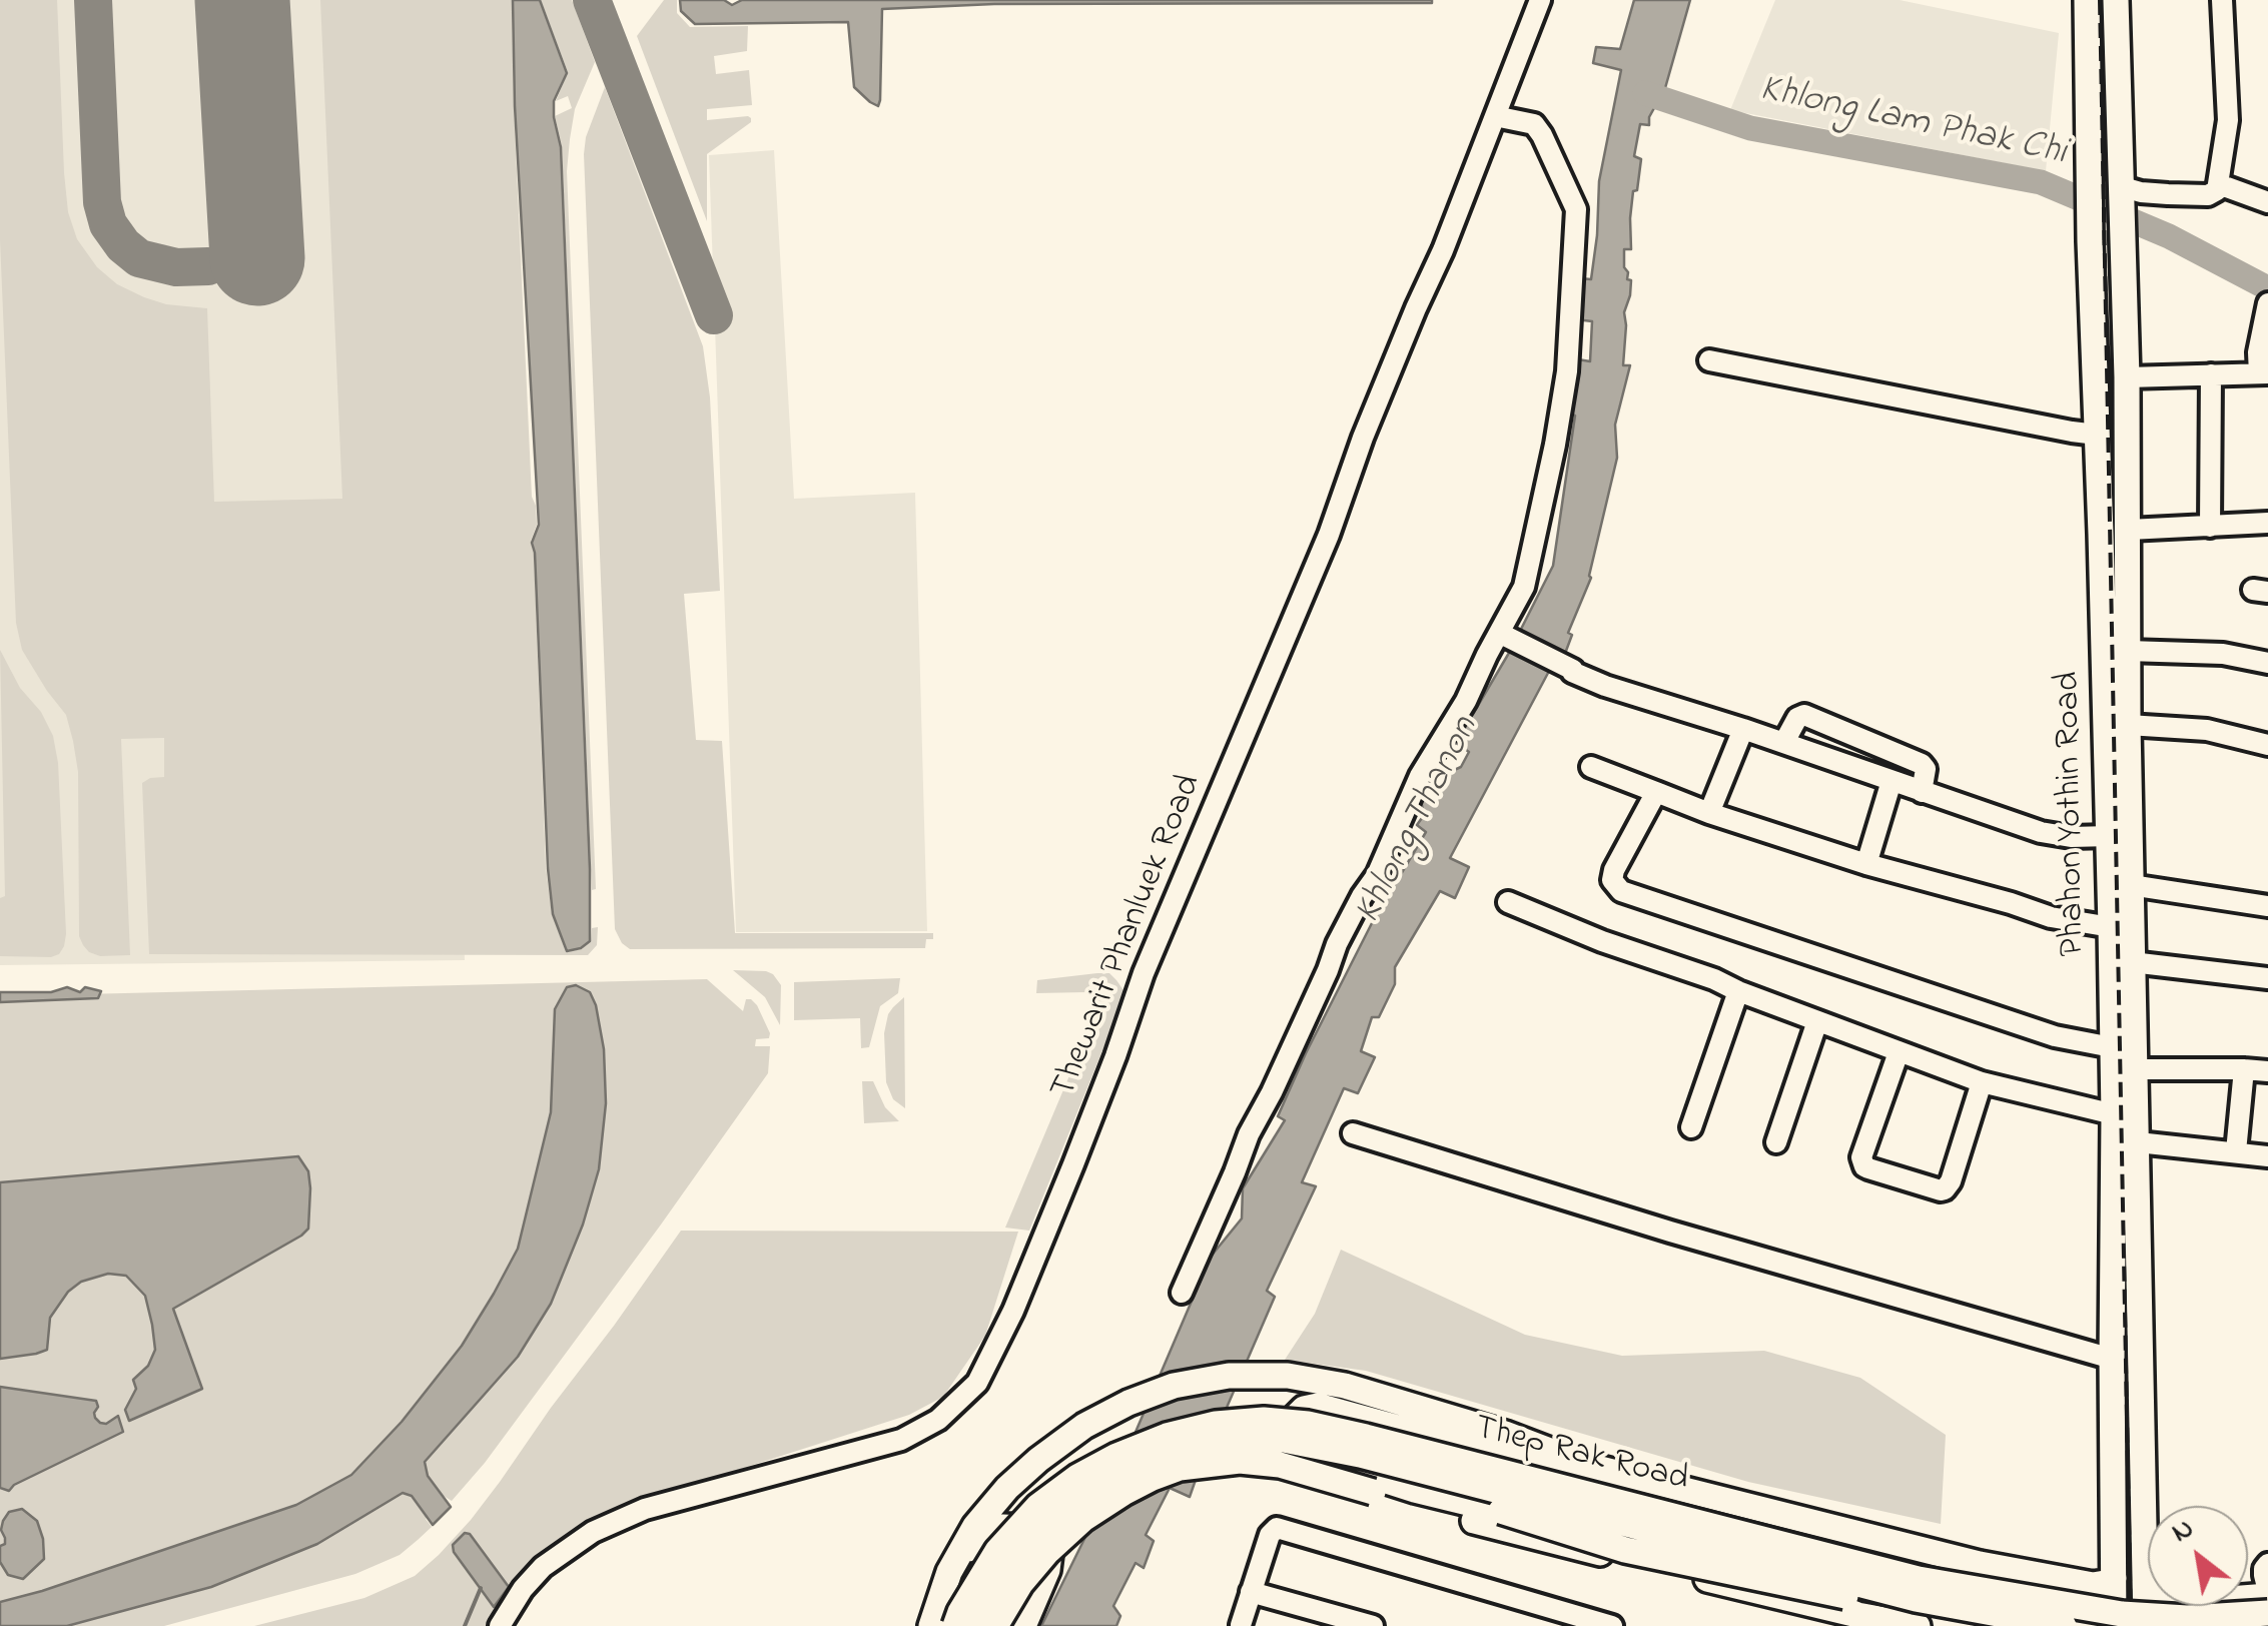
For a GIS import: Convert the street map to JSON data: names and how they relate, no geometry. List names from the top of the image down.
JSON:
{
  "streets": {
    "main road": ["Phahon Yothin Road", "Thep Rak Road"],
    "street": ["Thewarit Phanluek Road"]
  },
  "crossings": [
    ["Phahon Yothin Road", "Thep Rak Road"]
  ],
  "water": ["Khlong Lam Phak Chi", "Khlong Thanon"],
  "north": "top left"
}
